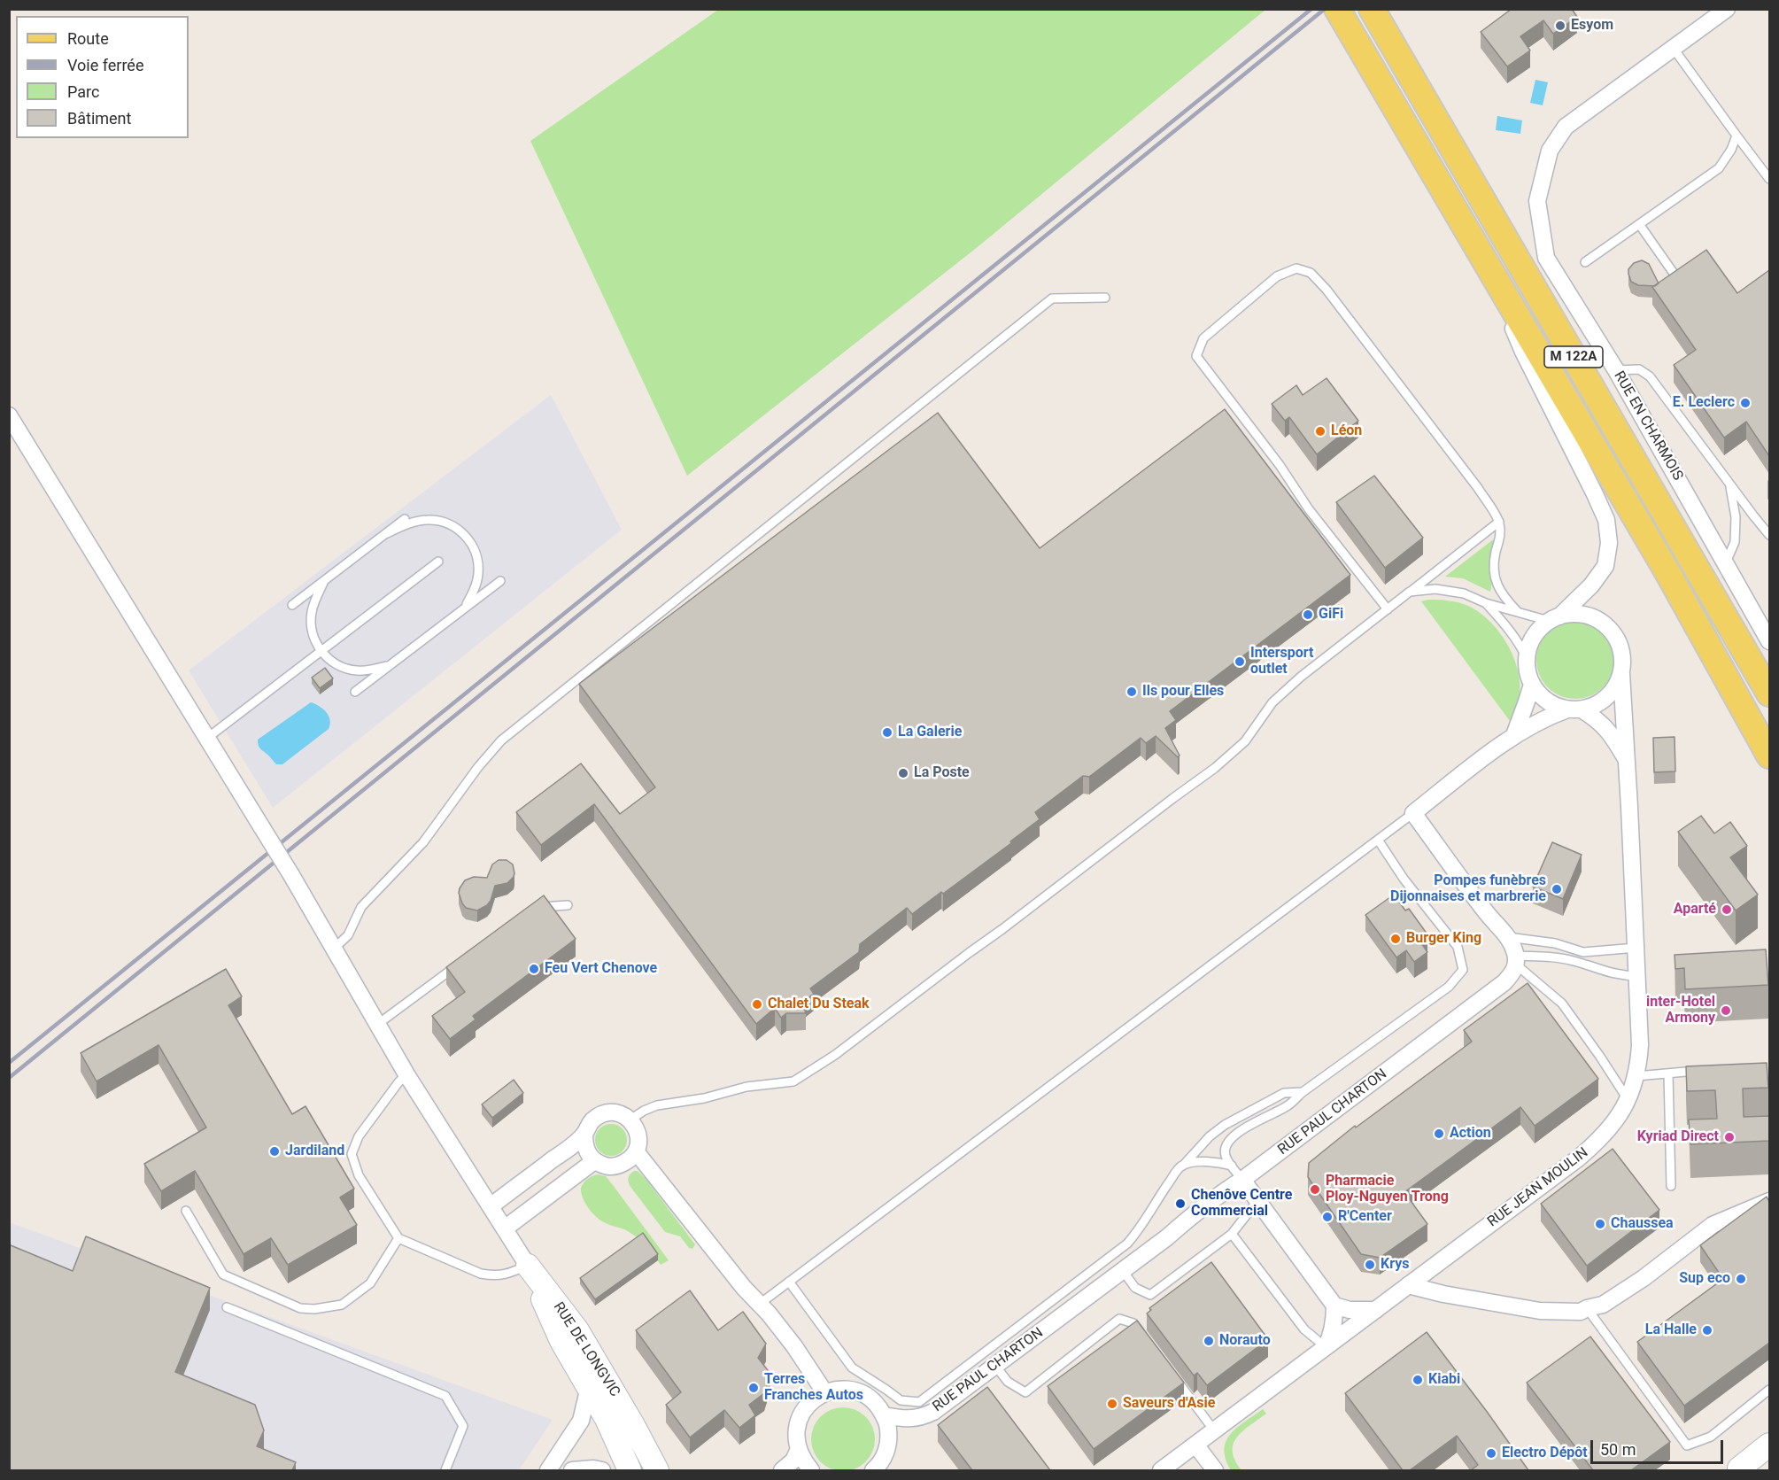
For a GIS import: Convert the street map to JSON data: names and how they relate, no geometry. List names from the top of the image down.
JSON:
{
  "streets": {
    "main road": ["M 122A"],
    "street": [
      "RUE EN CHARMOIS",
      "RUE PAUL CHARTON",
      "RUE JEAN MOULIN",
      "RUE DE LONGVIC"
    ]
  },
  "places": [
    "Esyom",
    "E. Leclerc",
    "Léon",
    "GiFi",
    "Intersport outlet",
    "Ils pour Elles",
    "La Galerie",
    "La Poste",
    "Pompes funèbres Dijonnaises et marbrerie",
    "Aparté",
    "Burger King",
    "Feu Vert Chenove",
    "Chalet Du Steak",
    "inter-Hotel Armony",
    "Action",
    "Kyriad Direct",
    "Jardiland",
    "Pharmacie Ploy-Nguyen Trong",
    "Chenôve Centre Commercial",
    "R'Center",
    "Chaussea",
    "Krys",
    "Sup eco",
    "La Halle",
    "Norauto",
    "Kiabi",
    "Terres Franches Autos",
    "Saveurs d'Asie",
    "Electro Dépôt"
  ],
  "legend": [
    "Route",
    "Voie ferrée",
    "Parc",
    "Bâtiment"
  ],
  "scale_bar": "50 m"
}
